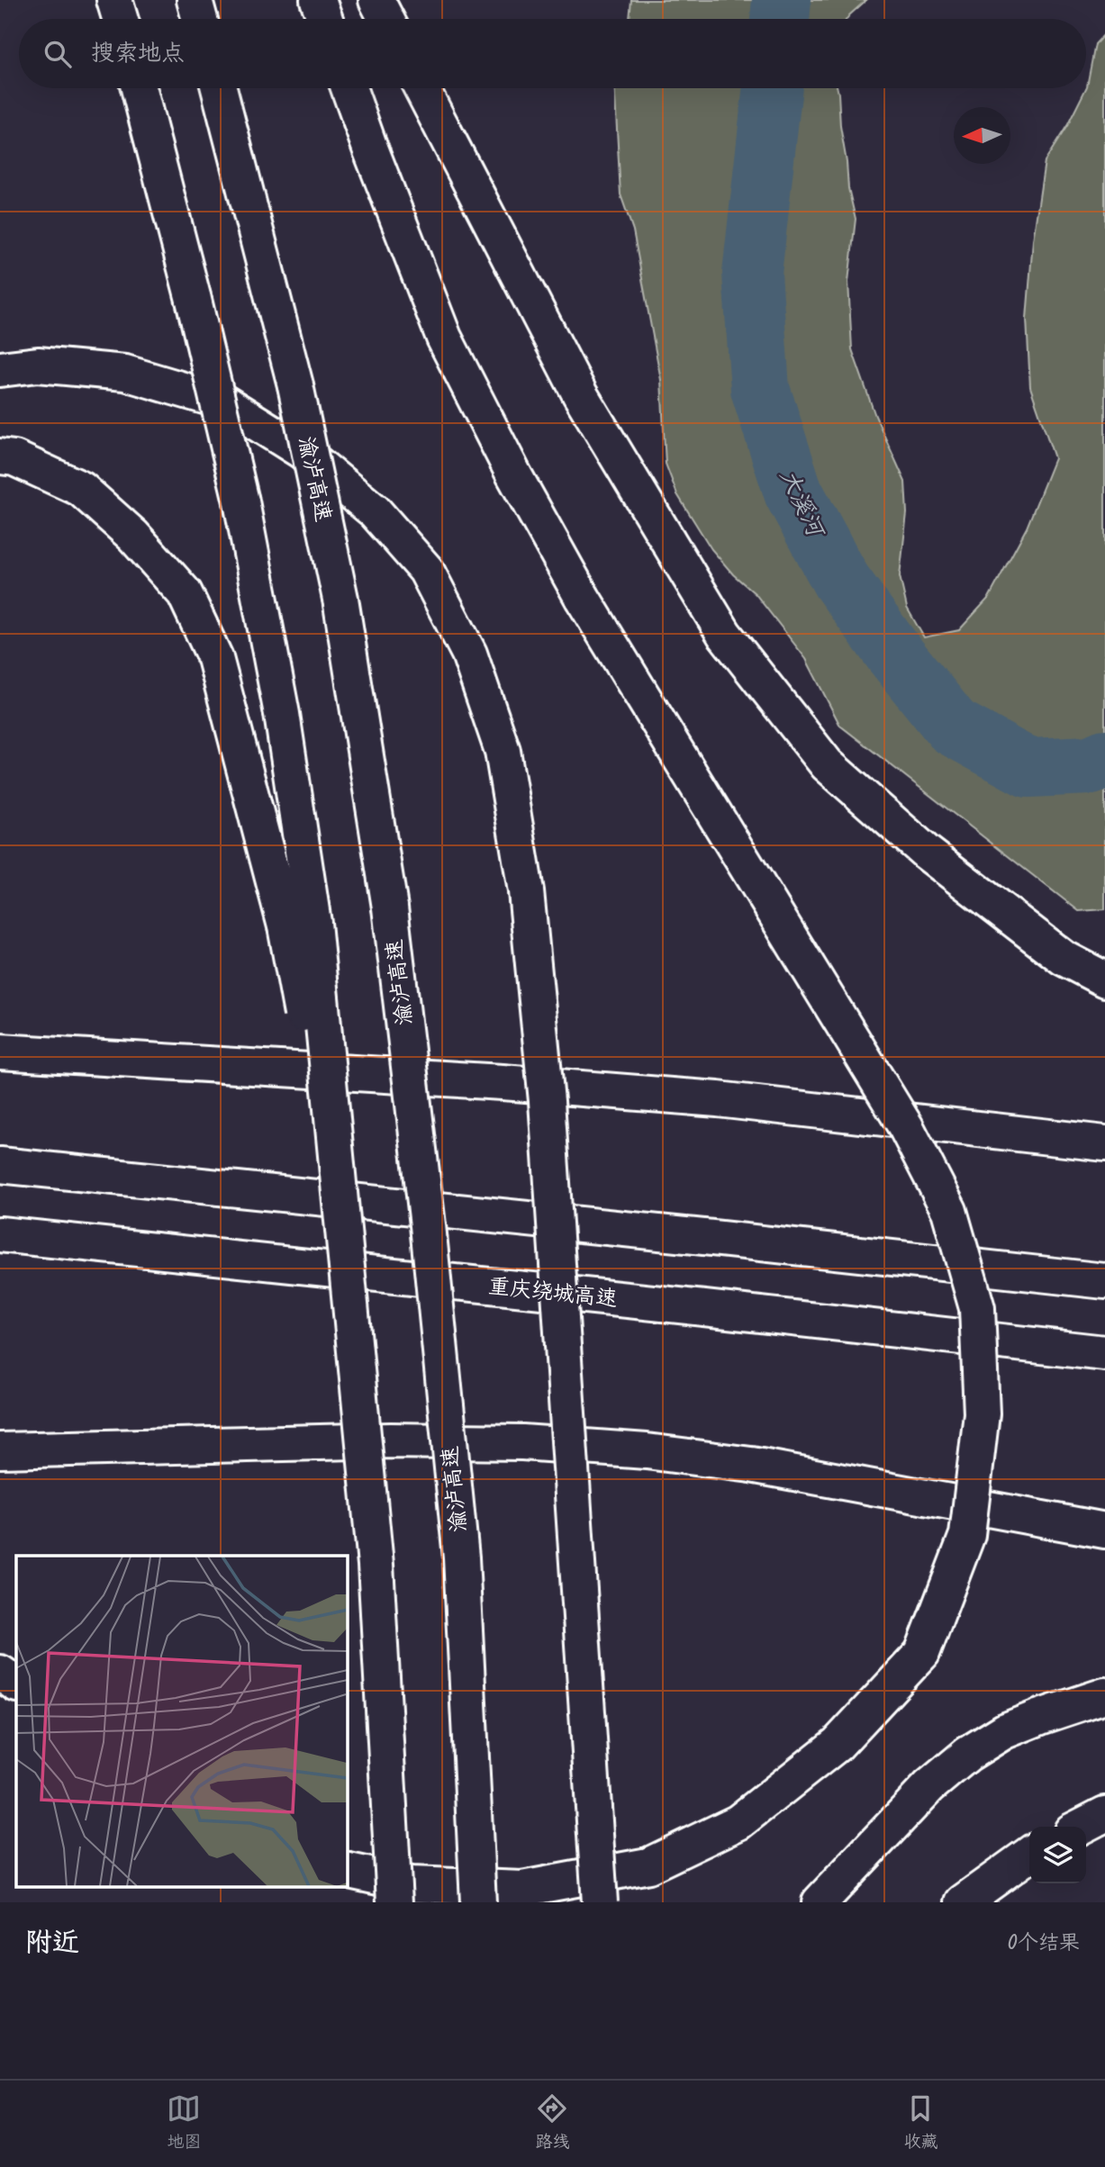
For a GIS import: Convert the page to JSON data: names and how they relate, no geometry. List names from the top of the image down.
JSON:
{
  "streets": {
    "main road": ["渝泸高速", "重庆绕城高速"]
  },
  "water": ["大溪河"],
  "north": "left",
  "page": {
    "search": "搜索地点",
    "heading": ["附近", "0个结果"],
    "nav": ["地图", "路线", "收藏"]
  }
}
